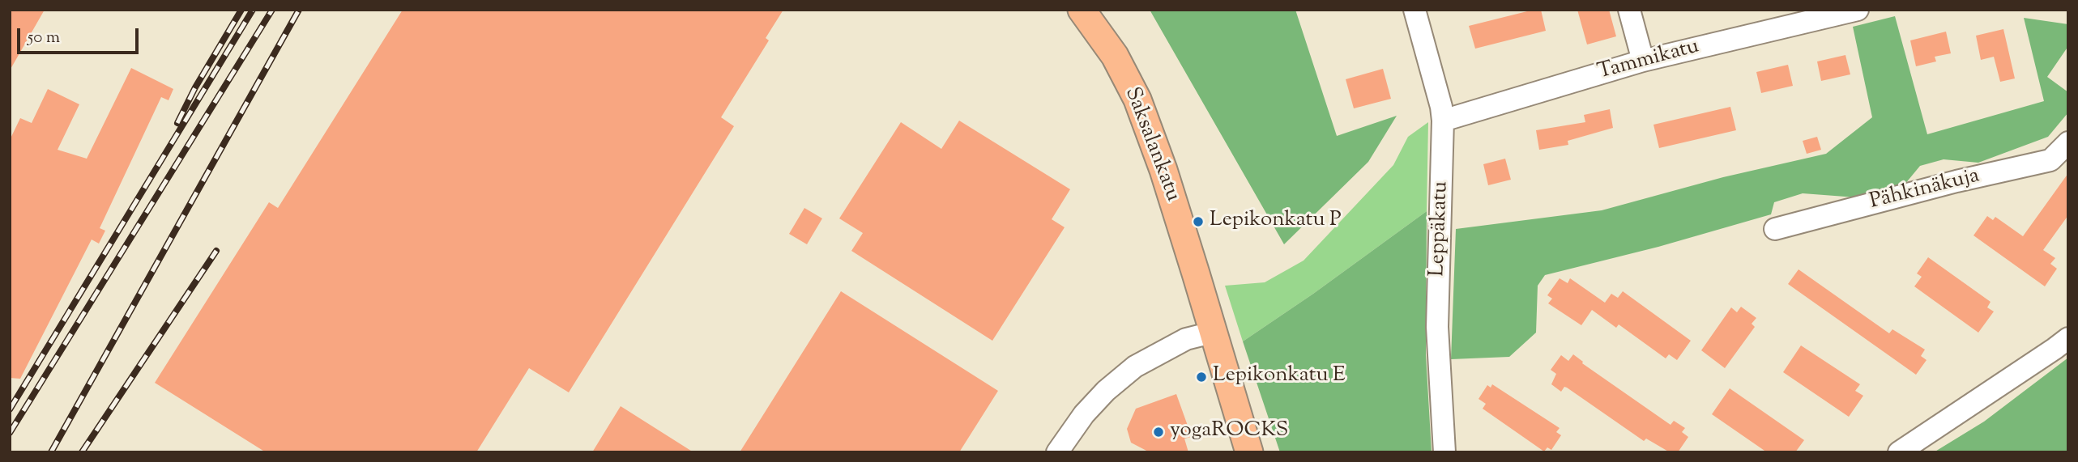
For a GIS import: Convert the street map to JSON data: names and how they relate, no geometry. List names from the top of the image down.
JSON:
{
  "streets": {
    "main road": ["Saksalankatu"],
    "street": ["Tammikatu", "Pähkinäkuja", "Leppäkatu"]
  },
  "crossings": [
    ["Tammikatu", "Leppäkatu"]
  ],
  "places": ["Lepikonkatu P", "Lepikonkatu E", "yogaROCKS"],
  "scale_bar": "50 m"
}
